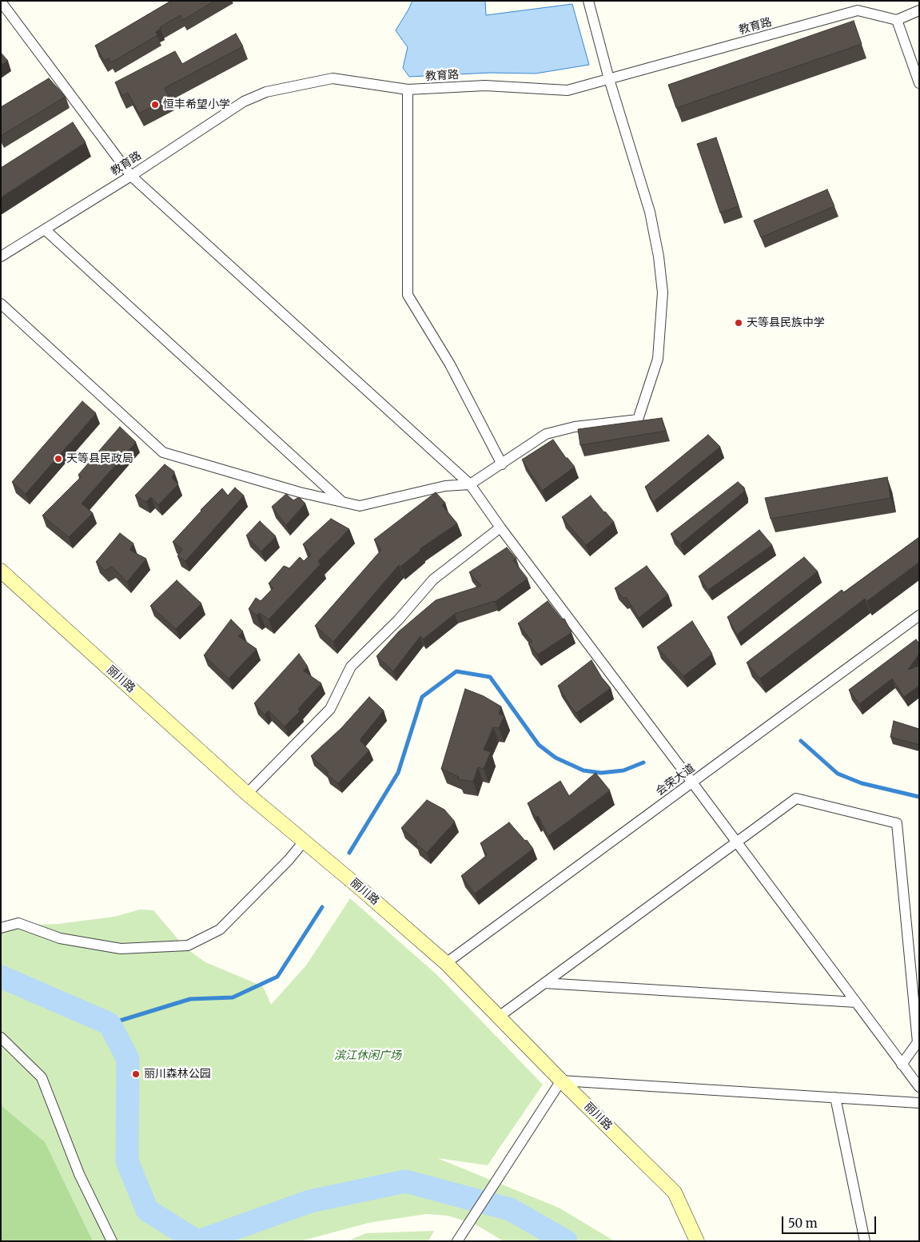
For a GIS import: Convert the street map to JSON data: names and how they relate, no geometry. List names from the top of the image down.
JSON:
{
  "streets": {
    "main road": ["丽川路"],
    "street": ["教育路", "会荣大道"]
  },
  "crossings": [
    ["丽川路", "会荣大道"]
  ],
  "parks": ["滨江休闲广场"],
  "places": [
    "恒丰希望小学",
    "天等县民族中学",
    "天等县民政局",
    "丽川森林公园"
  ],
  "scale_bar": "50 m"
}
